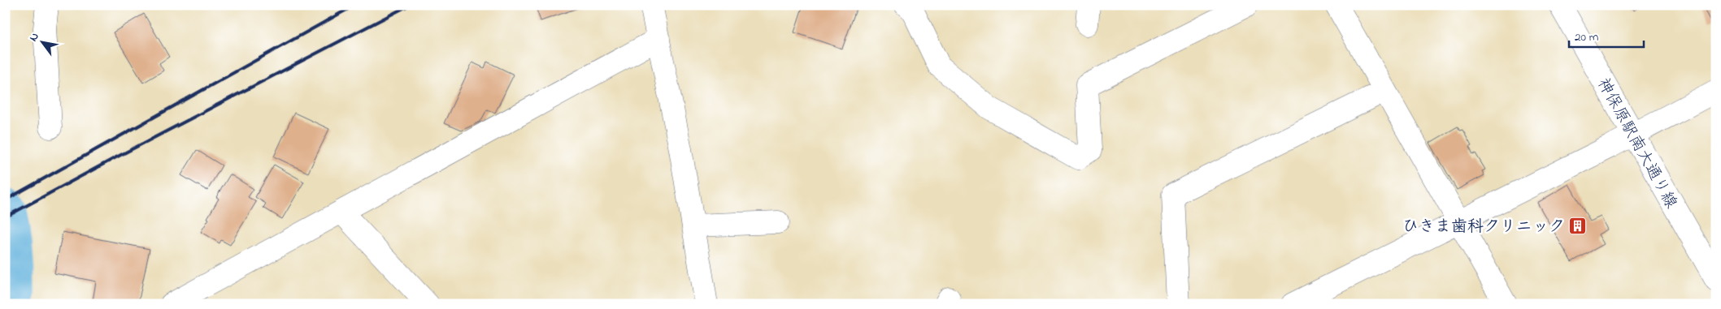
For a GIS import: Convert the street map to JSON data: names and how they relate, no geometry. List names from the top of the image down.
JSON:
{
  "streets": {
    "street": ["神保原駅南大通り線"]
  },
  "places": {
    "building": ["ひきま歯科クリニック"]
  },
  "scale_bar": "20 m",
  "north": "top left"
}
